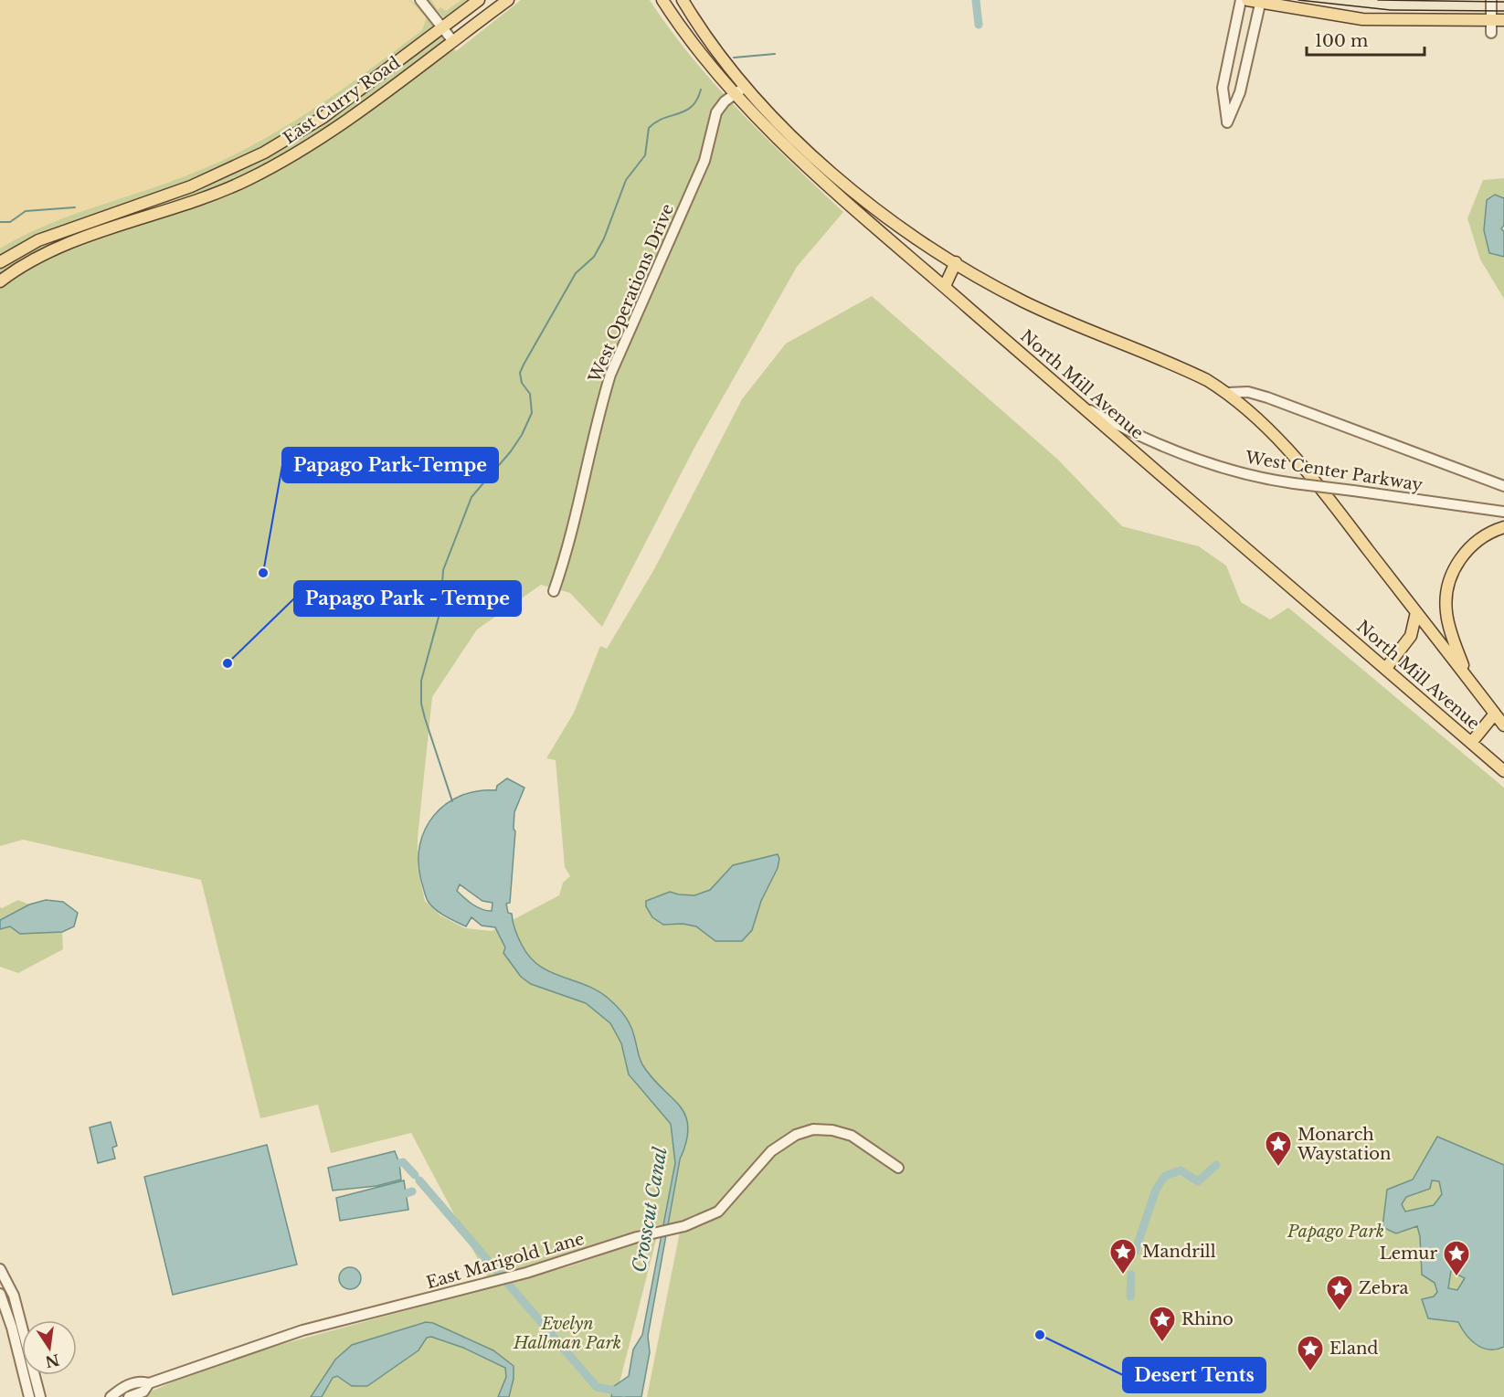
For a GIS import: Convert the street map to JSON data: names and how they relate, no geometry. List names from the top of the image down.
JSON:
{
  "streets": {
    "main road": ["East Curry Road", "North Mill Avenue"],
    "street": ["West Operations Drive", "West Center Parkway", "East Marigold Lane"]
  },
  "crossings": [
    ["West Operations Drive", "North Mill Avenue"],
    ["North Mill Avenue", "West Center Parkway"]
  ],
  "water": ["Crosscut Canal"],
  "parks": ["Papago Park", "Evelyn Hallman Park"],
  "places": {
    "other": ["Papago Park-Tempe", "Papago Park - Tempe", "Desert Tents"],
    "place": [
      "Monarch Waystation",
      "Mandrill",
      "Lemur",
      "Zebra",
      "Rhino",
      "Eland"
    ]
  },
  "scale_bar": "100 m",
  "north": "bottom"
}
